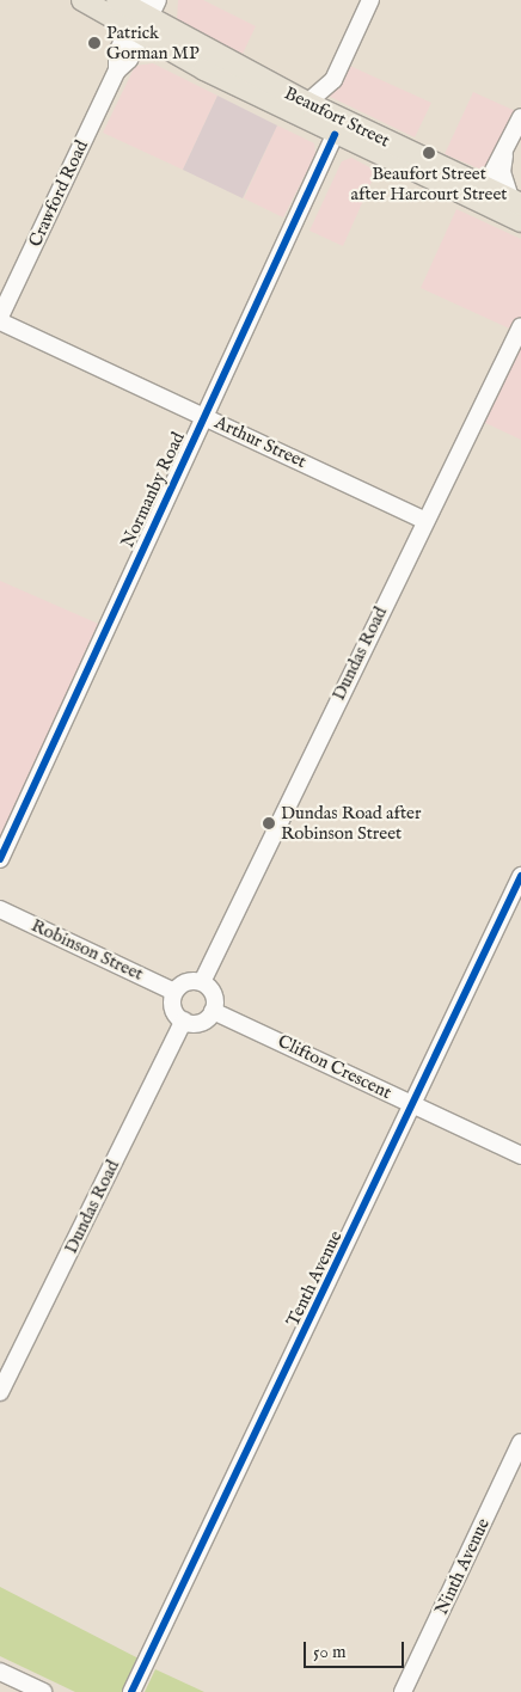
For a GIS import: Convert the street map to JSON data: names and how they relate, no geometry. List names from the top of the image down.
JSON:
{
  "streets": {
    "main road": ["Beaufort Street"],
    "street": [
      "Crawford Road",
      "Arthur Street",
      "Normanby Road",
      "Dundas Road",
      "Robinson Street",
      "Clifton Crescent",
      "Tenth Avenue",
      "Ninth Avenue"
    ]
  },
  "crossings": [
    ["Beaufort Street", "Crawford Road"],
    ["Beaufort Street", "Normanby Road"],
    ["Crawford Road", "Arthur Street"],
    ["Arthur Street", "Normanby Road"],
    ["Arthur Street", "Dundas Road"],
    ["Dundas Road", "Robinson Street"],
    ["Dundas Road", "Clifton Crescent"],
    ["Robinson Street", "Clifton Crescent"],
    ["Clifton Crescent", "Tenth Avenue"]
  ],
  "places": ["Patrick Gorman MP", "Beaufort Street after Harcourt Street", "Dundas Road after Robinson Street"],
  "scale_bar": "50 m"
}
